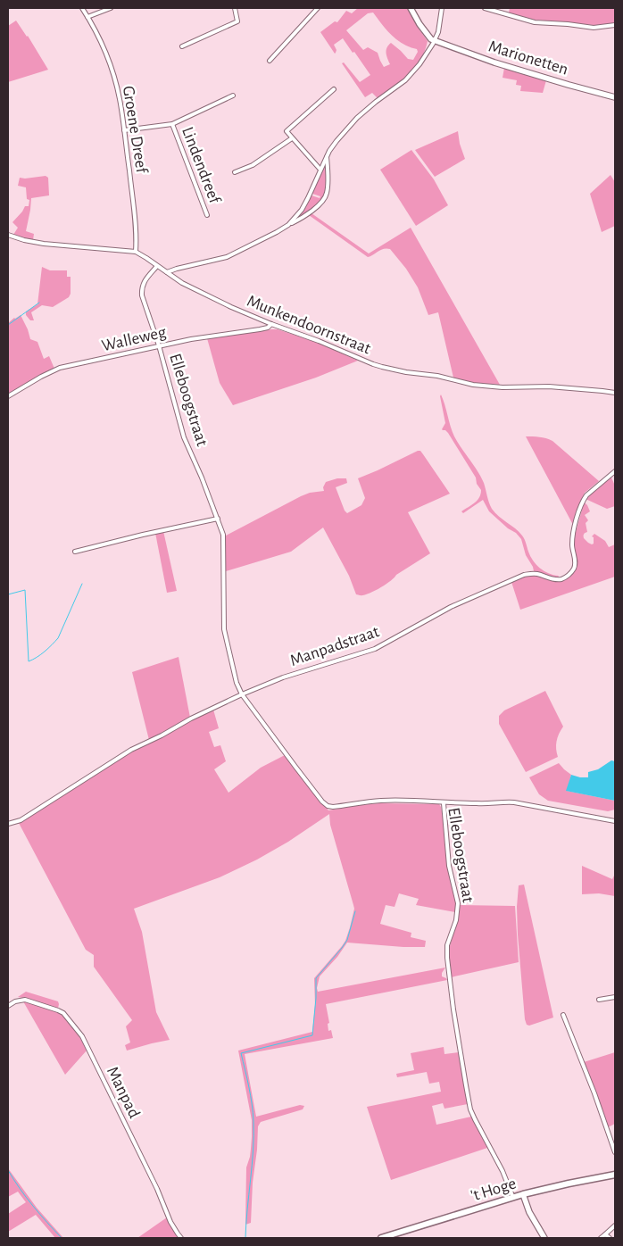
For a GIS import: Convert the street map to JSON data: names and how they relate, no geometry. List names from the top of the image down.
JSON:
{
  "streets": {
    "main road": ["'t Hoge"],
    "street": [
      "Marionetten",
      "Groene Dreef",
      "Lindendreef",
      "Munkendoornstraat",
      "Walleweg",
      "Elleboogstraat",
      "Manpadstraat",
      "Manpad"
    ]
  },
  "crossings": [
    ["Groene Dreef", "Lindendreef"],
    ["Groene Dreef", "Munkendoornstraat"],
    ["Munkendoornstraat", "Walleweg"],
    ["Munkendoornstraat", "Elleboogstraat"],
    ["Walleweg", "Elleboogstraat"],
    ["Elleboogstraat", "Manpadstraat"],
    ["Elleboogstraat", "'t Hoge"]
  ]
}
